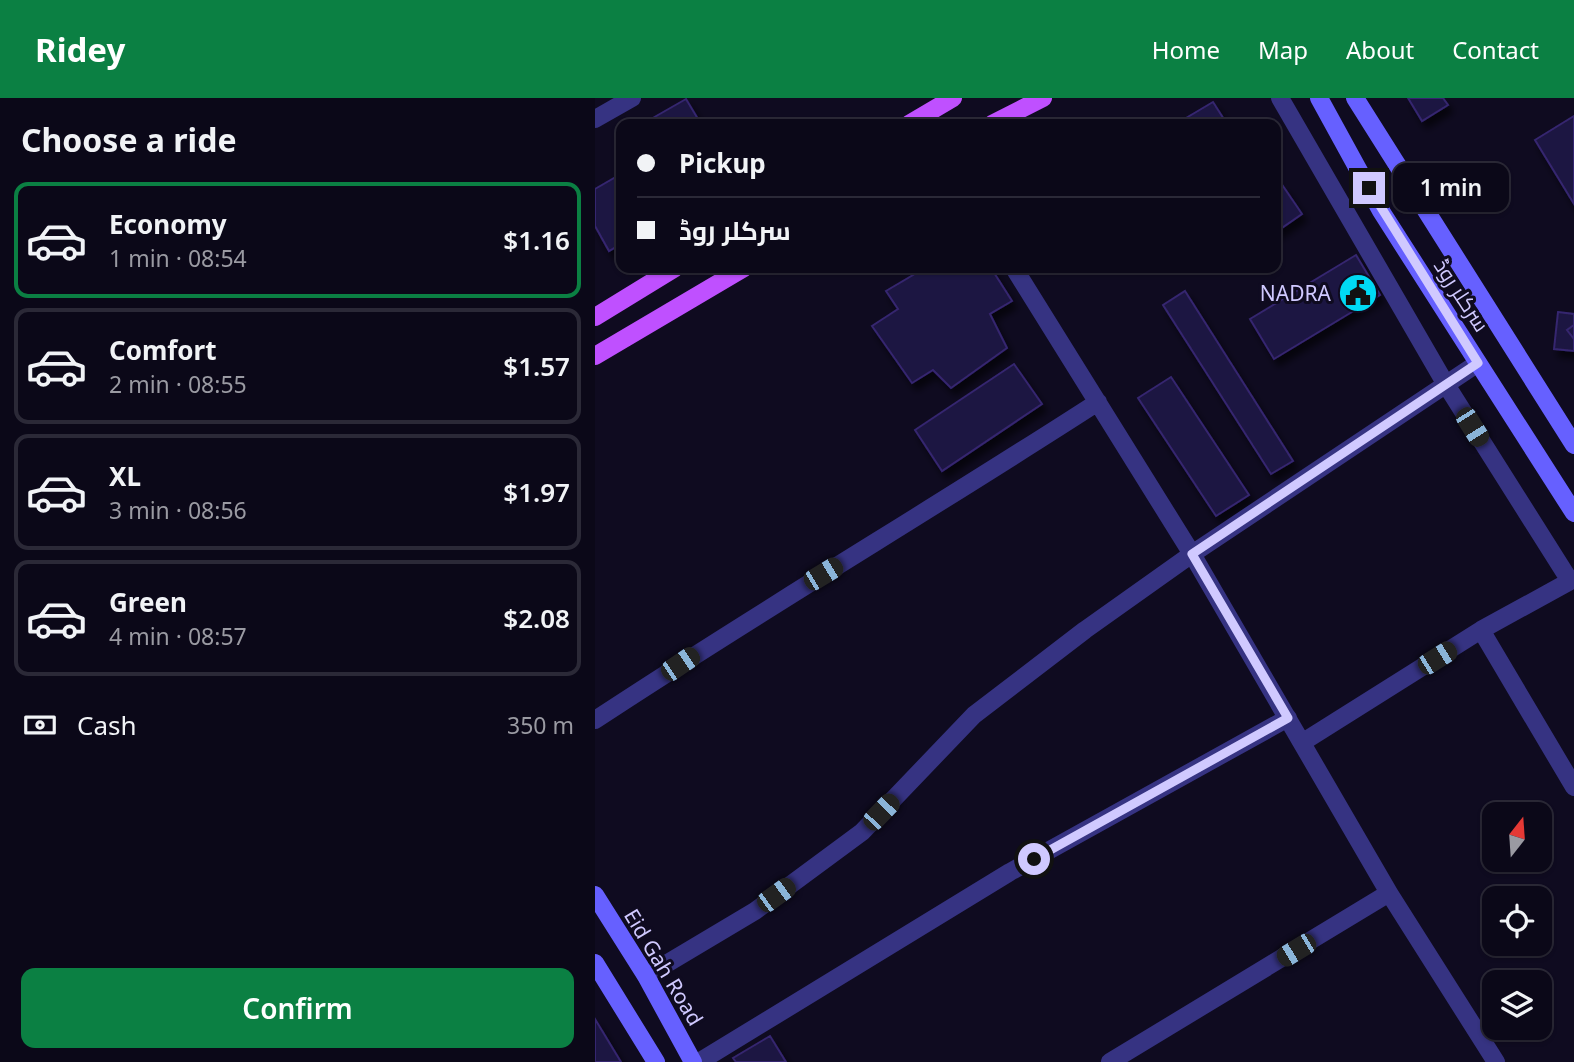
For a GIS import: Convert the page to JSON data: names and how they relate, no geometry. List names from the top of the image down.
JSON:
{
  "streets": {
    "main road": ["سرکلر روڈ", "Eid Gah Road"]
  },
  "places": {
    "public building": ["NADRA"]
  },
  "north": "top",
  "page": {
    "header": "Ridey",
    "nav": [
      "Home",
      "Map",
      "About",
      "Contact"
    ],
    "heading": "Choose a ride",
    "banner": ["Pickup", "سرکلر روڈ"],
    "bubble": "1 min",
    "list": [
      {
        "name": "Economy",
        "note": "1 min · 08:54",
        "value": "$1.16"
      },
      {
        "name": "Comfort",
        "note": "2 min · 08:55",
        "value": "$1.57"
      },
      {
        "name": "XL",
        "note": "3 min · 08:56",
        "value": "$1.97"
      },
      {
        "name": "Green",
        "note": "4 min · 08:57",
        "value": "$2.08"
      }
    ],
    "pay": ["Cash", "350 m"],
    "buttons": "Confirm"
  }
}
